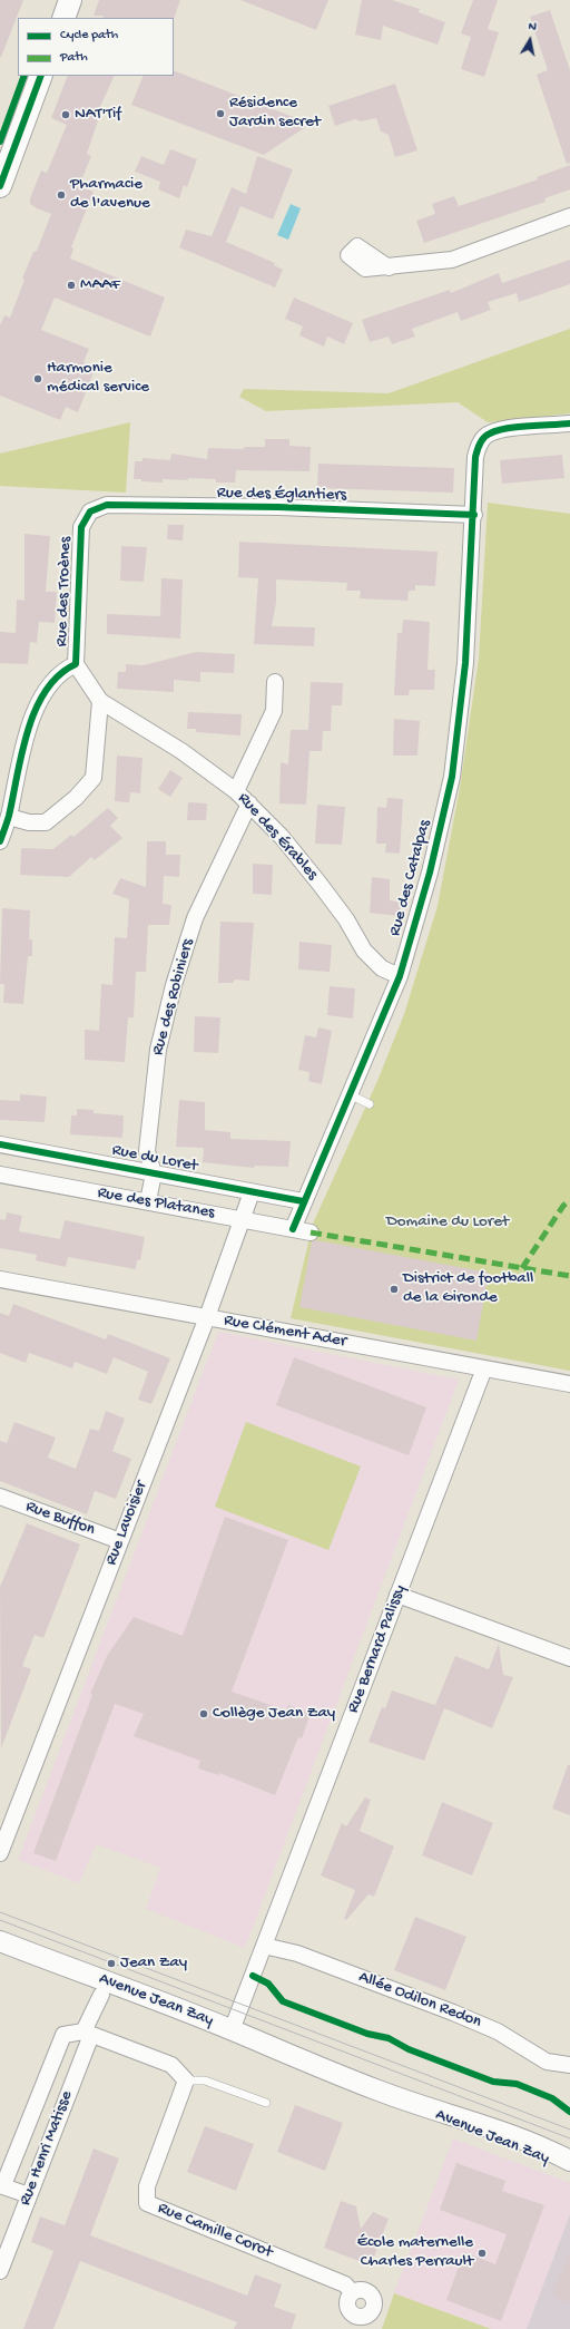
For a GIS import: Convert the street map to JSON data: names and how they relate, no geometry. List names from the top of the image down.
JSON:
{
  "streets": {
    "street": [
      "Rue des Églantiers",
      "Rue des Troènes",
      "Rue des Érables",
      "Rue des Catalpas",
      "Rue des Robiniers",
      "Rue du Loret",
      "Rue des Platanes",
      "Rue Clément Ader",
      "Rue Buffon",
      "Rue Lavoisier",
      "Rue Bernard Palissy",
      "Avenue Jean Zay",
      "Allée Odilon Redon",
      "Rue Henri Matisse",
      "Rue Camille Corot"
    ]
  },
  "crossings": [
    ["Rue des Églantiers", "Rue des Troènes"],
    ["Rue des Églantiers", "Rue des Catalpas"],
    ["Rue des Troènes", "Rue des Érables"],
    ["Rue des Érables", "Rue des Catalpas"],
    ["Rue des Érables", "Rue des Robiniers"],
    ["Rue des Catalpas", "Rue du Loret"],
    ["Rue des Catalpas", "Rue des Platanes"],
    ["Rue des Robiniers", "Rue du Loret"],
    ["Rue des Robiniers", "Rue des Platanes"],
    ["Rue du Loret", "Rue Lavoisier"],
    ["Rue des Platanes", "Rue Lavoisier"],
    ["Rue Clément Ader", "Rue Lavoisier"],
    ["Rue Clément Ader", "Rue Bernard Palissy"],
    ["Rue Buffon", "Rue Lavoisier"],
    ["Rue Bernard Palissy", "Avenue Jean Zay"],
    ["Rue Bernard Palissy", "Allée Odilon Redon"],
    ["Avenue Jean Zay", "Rue Henri Matisse"]
  ],
  "parks": ["Domaine du Loret"],
  "places": [
    "Résidence Jardin secret",
    "NAT'Tif",
    "Pharmacie de l'avenue",
    "MAAF",
    "Harmonie médical service",
    "District de football de la Gironde",
    "Collège Jean Zay",
    "Jean Zay",
    "École maternelle Charles Perrault"
  ],
  "legend": ["Cycle path", "Path"],
  "north": "top"
}
